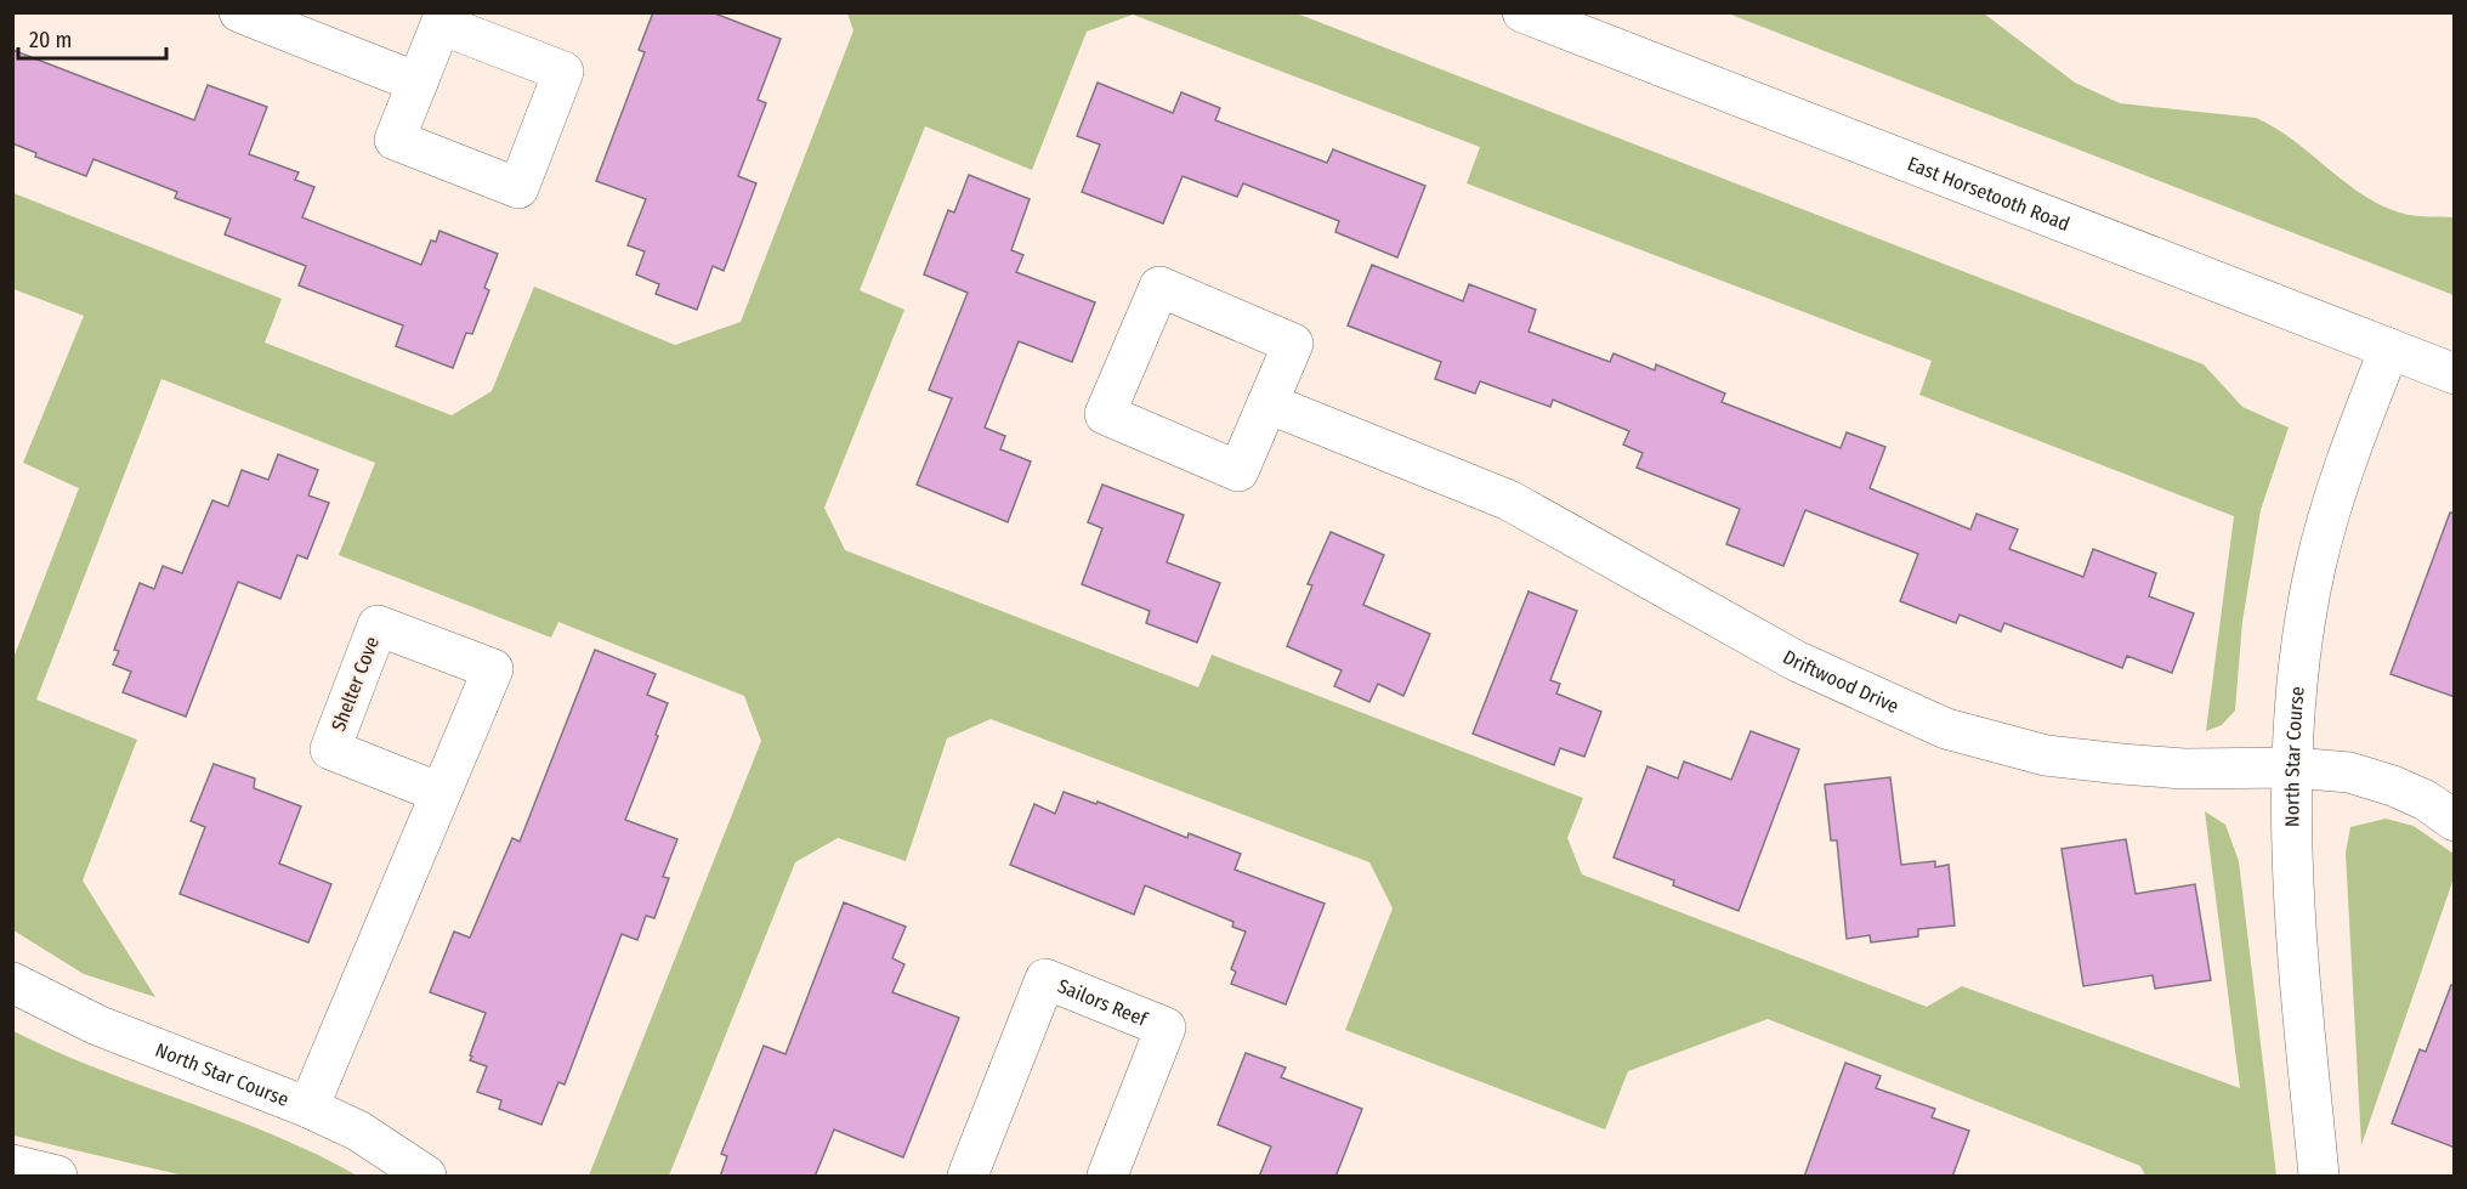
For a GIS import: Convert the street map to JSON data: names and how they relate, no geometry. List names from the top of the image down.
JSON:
{
  "streets": {
    "street": [
      "East Horsetooth Road",
      "Driftwood Drive",
      "Shelter Cove",
      "North Star Course",
      "Sailors Reef"
    ]
  },
  "crossings": [
    ["East Horsetooth Road", "North Star Course"],
    ["Driftwood Drive", "North Star Course"],
    ["Shelter Cove", "North Star Course"]
  ],
  "scale_bar": "20 m"
}
